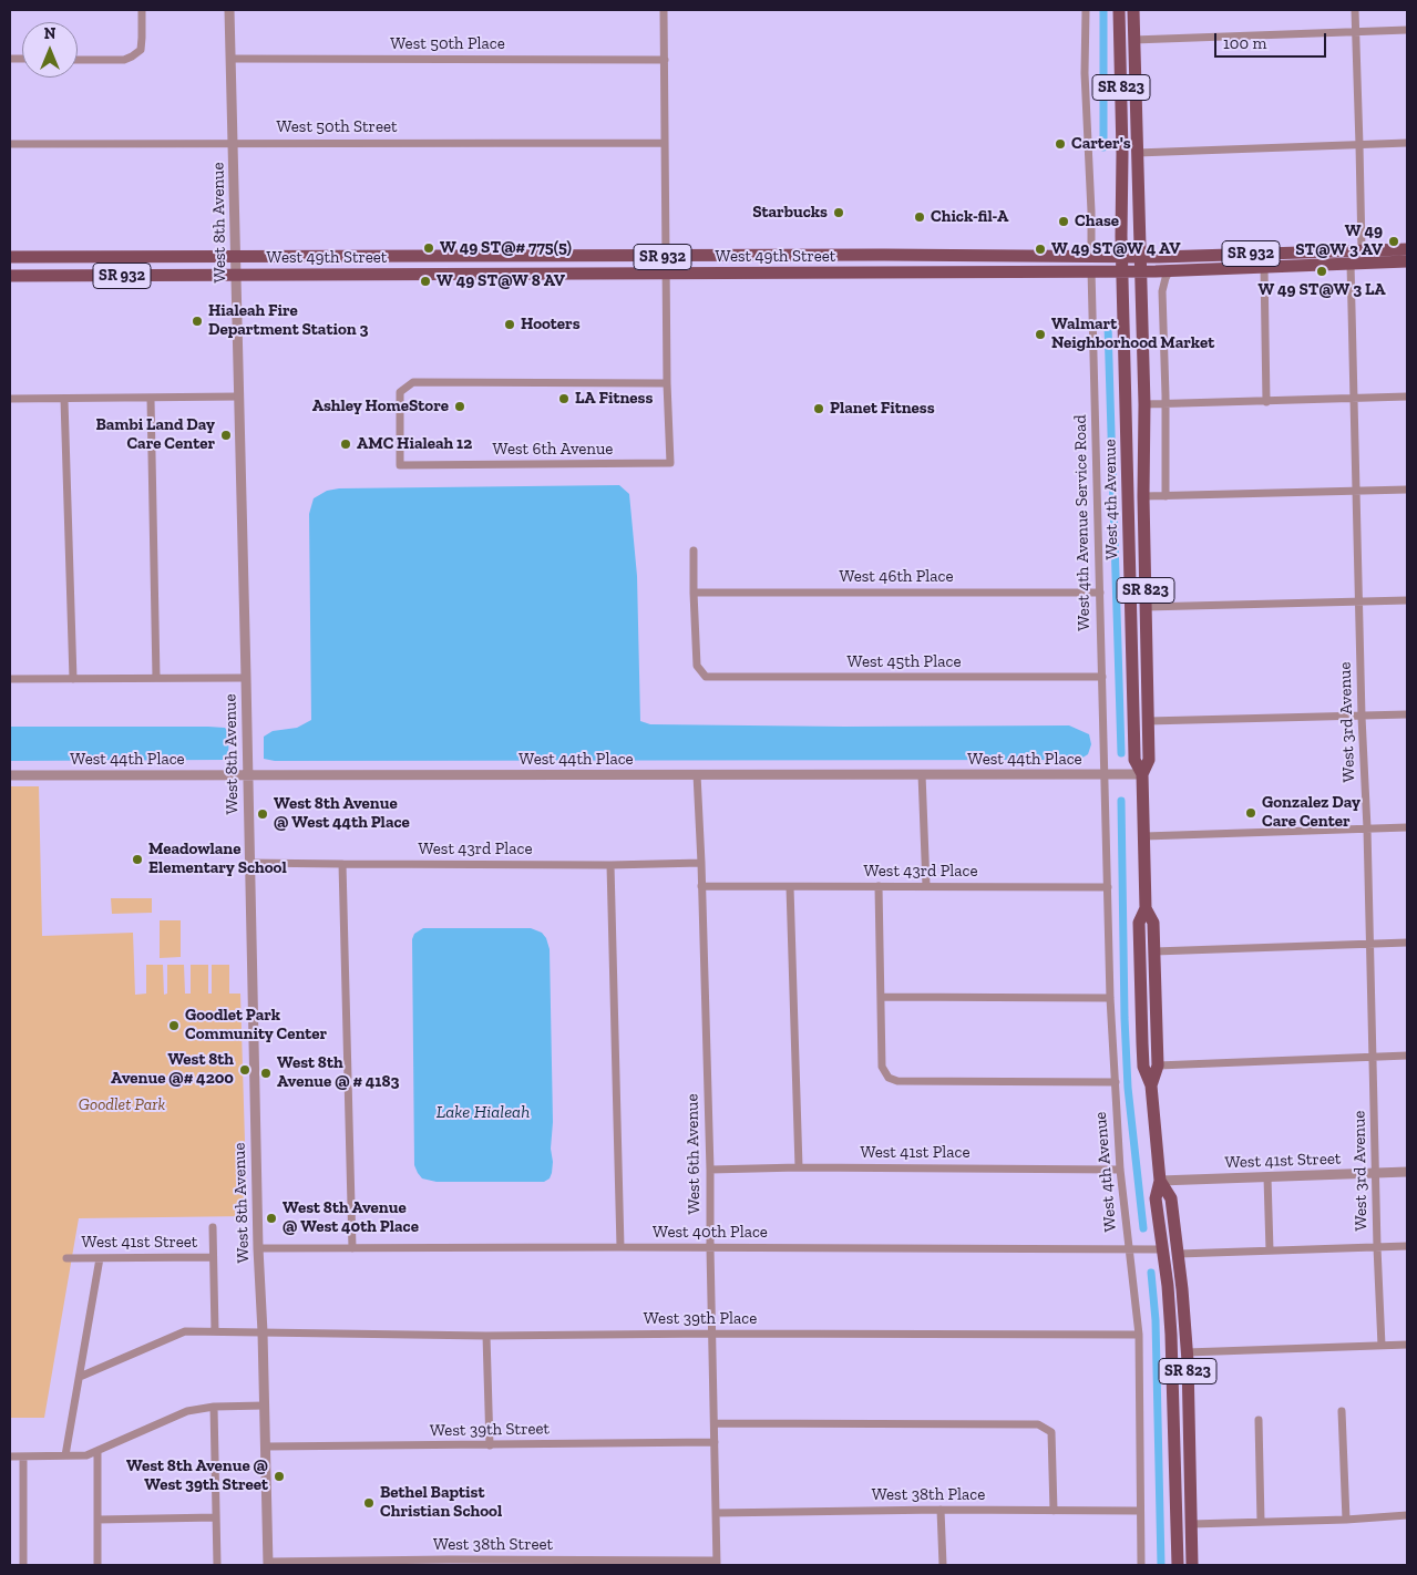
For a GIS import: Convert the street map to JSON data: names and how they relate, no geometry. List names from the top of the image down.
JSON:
{
  "streets": {
    "main road": [
      "SR 823",
      "SR 932",
      "West 49th Street",
      "West 4th Avenue"
    ],
    "street": [
      "West 50th Place",
      "West 50th Street",
      "West 8th Avenue",
      "West 6th Avenue",
      "West 4th Avenue Service Road",
      "West 46th Place",
      "West 45th Place",
      "West 3rd Avenue",
      "West 44th Place",
      "West 43rd Place",
      "West 41st Place",
      "West 41st Street",
      "West 40th Place",
      "West 39th Place",
      "West 39th Street",
      "West 38th Place",
      "West 38th Street"
    ]
  },
  "crossings": [
    ["West 50th Place", "West 8th Avenue"],
    ["West 50th Place", "West 6th Avenue"],
    ["SR 823", "West 49th Street"],
    ["SR 823", "West 4th Avenue"],
    ["West 50th Street", "West 8th Avenue"],
    ["West 50th Street", "West 6th Avenue"],
    ["West 8th Avenue", "West 49th Street"],
    ["West 8th Avenue", "West 44th Place"],
    ["West 8th Avenue", "West 43rd Place"],
    ["West 8th Avenue", "West 40th Place"],
    ["West 8th Avenue", "West 39th Place"],
    ["West 8th Avenue", "West 39th Street"],
    ["West 8th Avenue", "West 38th Street"],
    ["West 49th Street", "West 6th Avenue"],
    ["West 49th Street", "West 4th Avenue"],
    ["West 49th Street", "West 4th Avenue Service Road"],
    ["West 49th Street", "West 3rd Avenue"],
    ["West 6th Avenue", "West 44th Place"],
    ["West 6th Avenue", "West 43rd Place"],
    ["West 6th Avenue", "West 41st Place"],
    ["West 6th Avenue", "West 40th Place"],
    ["West 6th Avenue", "West 39th Place"],
    ["West 6th Avenue", "West 39th Street"],
    ["West 6th Avenue", "West 38th Place"],
    ["West 6th Avenue", "West 38th Street"],
    ["West 4th Avenue", "West 4th Avenue Service Road"],
    ["West 4th Avenue", "West 44th Place"],
    ["West 4th Avenue", "West 43rd Place"],
    ["West 4th Avenue", "West 41st Place"],
    ["West 4th Avenue", "West 41st Street"],
    ["West 4th Avenue", "West 40th Place"],
    ["West 4th Avenue", "West 39th Place"],
    ["West 4th Avenue", "West 38th Place"],
    ["West 4th Avenue Service Road", "West 46th Place"],
    ["West 4th Avenue Service Road", "West 45th Place"],
    ["West 4th Avenue Service Road", "West 44th Place"],
    ["West 46th Place", "West 45th Place"],
    ["West 3rd Avenue", "West 41st Street"]
  ],
  "water": ["Lake Hialeah"],
  "parks": ["Goodlet Park"],
  "places": [
    "Carter's",
    "Starbucks",
    "Chick-fil-A",
    "Chase",
    "W 49 ST@W 3 AV",
    "W 49 ST@# 775(5)",
    "W 49 ST@W 4 AV",
    "W 49 ST@W 3 LA",
    "W 49 ST@W 8 AV",
    "Hialeah Fire Department Station 3",
    "Hooters",
    "Walmart Neighborhood Market",
    "LA Fitness",
    "Ashley HomeStore",
    "Planet Fitness",
    "Bambi Land Day Care Center",
    "AMC Hialeah 12",
    "Gonzalez Day Care Center",
    "West 8th Avenue @ West 44th Place",
    "Meadowlane Elementary School",
    "Goodlet Park Community Center",
    "West 8th Avenue @# 4200",
    "West 8th Avenue @ # 4183",
    "West 8th Avenue @ West 40th Place",
    "West 8th Avenue @ West 39th Street",
    "Bethel Baptist Christian School"
  ],
  "scale_bar": "100 m",
  "north": "top"
}
